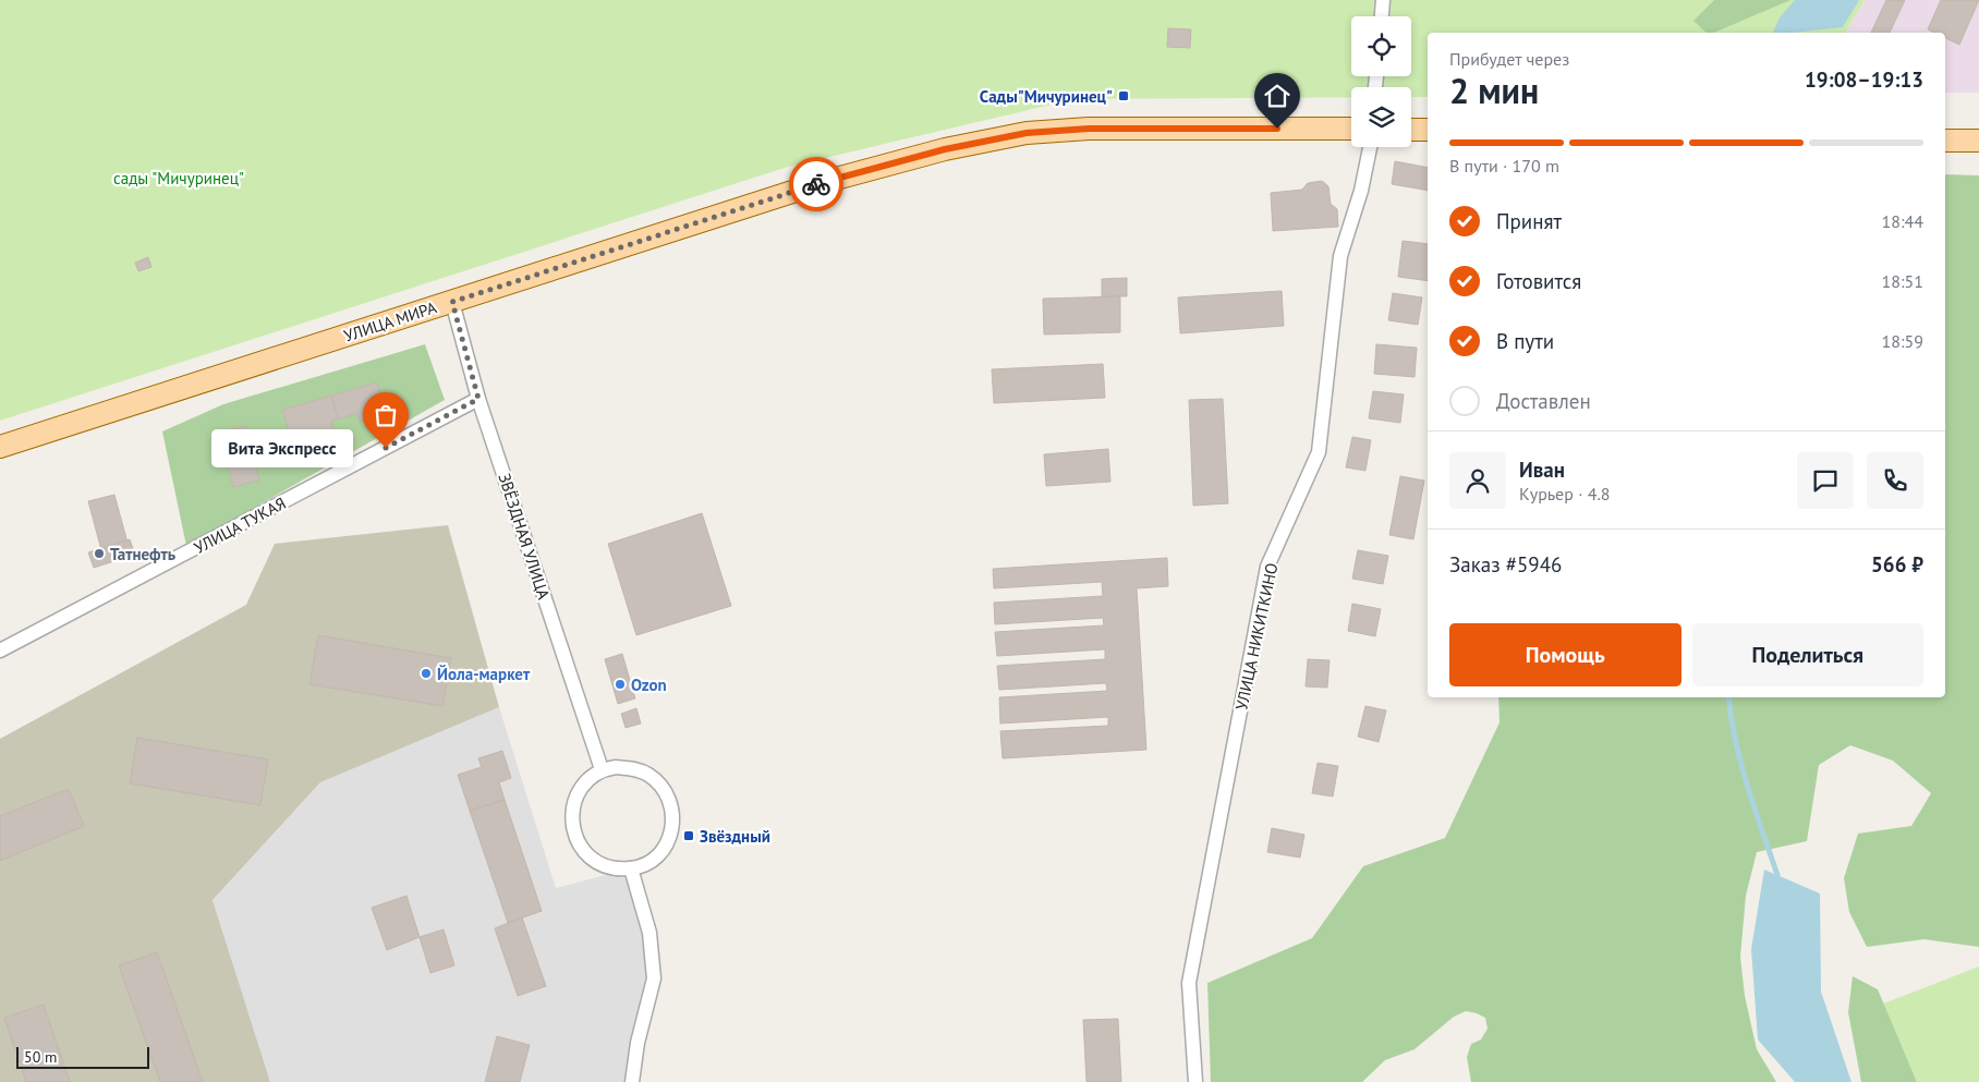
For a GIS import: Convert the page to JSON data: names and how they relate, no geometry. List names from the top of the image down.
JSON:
{
  "streets": {
    "main road": ["УЛИЦА МИРА"],
    "street": ["УЛИЦА ТУКАЯ", "ЗВЁЗДНАЯ УЛИЦА", "УЛИЦА НИКИТКИНО"]
  },
  "crossings": [
    ["УЛИЦА МИРА", "ЗВЁЗДНАЯ УЛИЦА"],
    ["УЛИЦА ТУКАЯ", "ЗВЁЗДНАЯ УЛИЦА"]
  ],
  "parks": ["сады \"Мичуринец\""],
  "places": {
    "transit": ["Сады\"Мичуринец\"", "Звёздный"],
    "other": [
      "Вита Экспресс",
      "Татнефть",
      "Йола-маркет",
      "Ozon"
    ]
  },
  "scale_bar": "50 m",
  "page": {
    "heading": ["2 мин", "Прибудет через", "19:08–19:13"],
    "panel": [
      "Иван",
      "Курьер · 4.8",
      "Заказ #5946",
      "566 ₽"
    ],
    "bar": "В пути · 170 m",
    "list": [
      ["Принят", "18:44"],
      ["Готовится", "18:51"],
      ["В пути", "18:59"],
      "Доставлен"
    ],
    "bubble": "Вита Экспресс",
    "buttons": ["Помощь", "Поделиться"],
    "scale": "50 m"
  }
}
